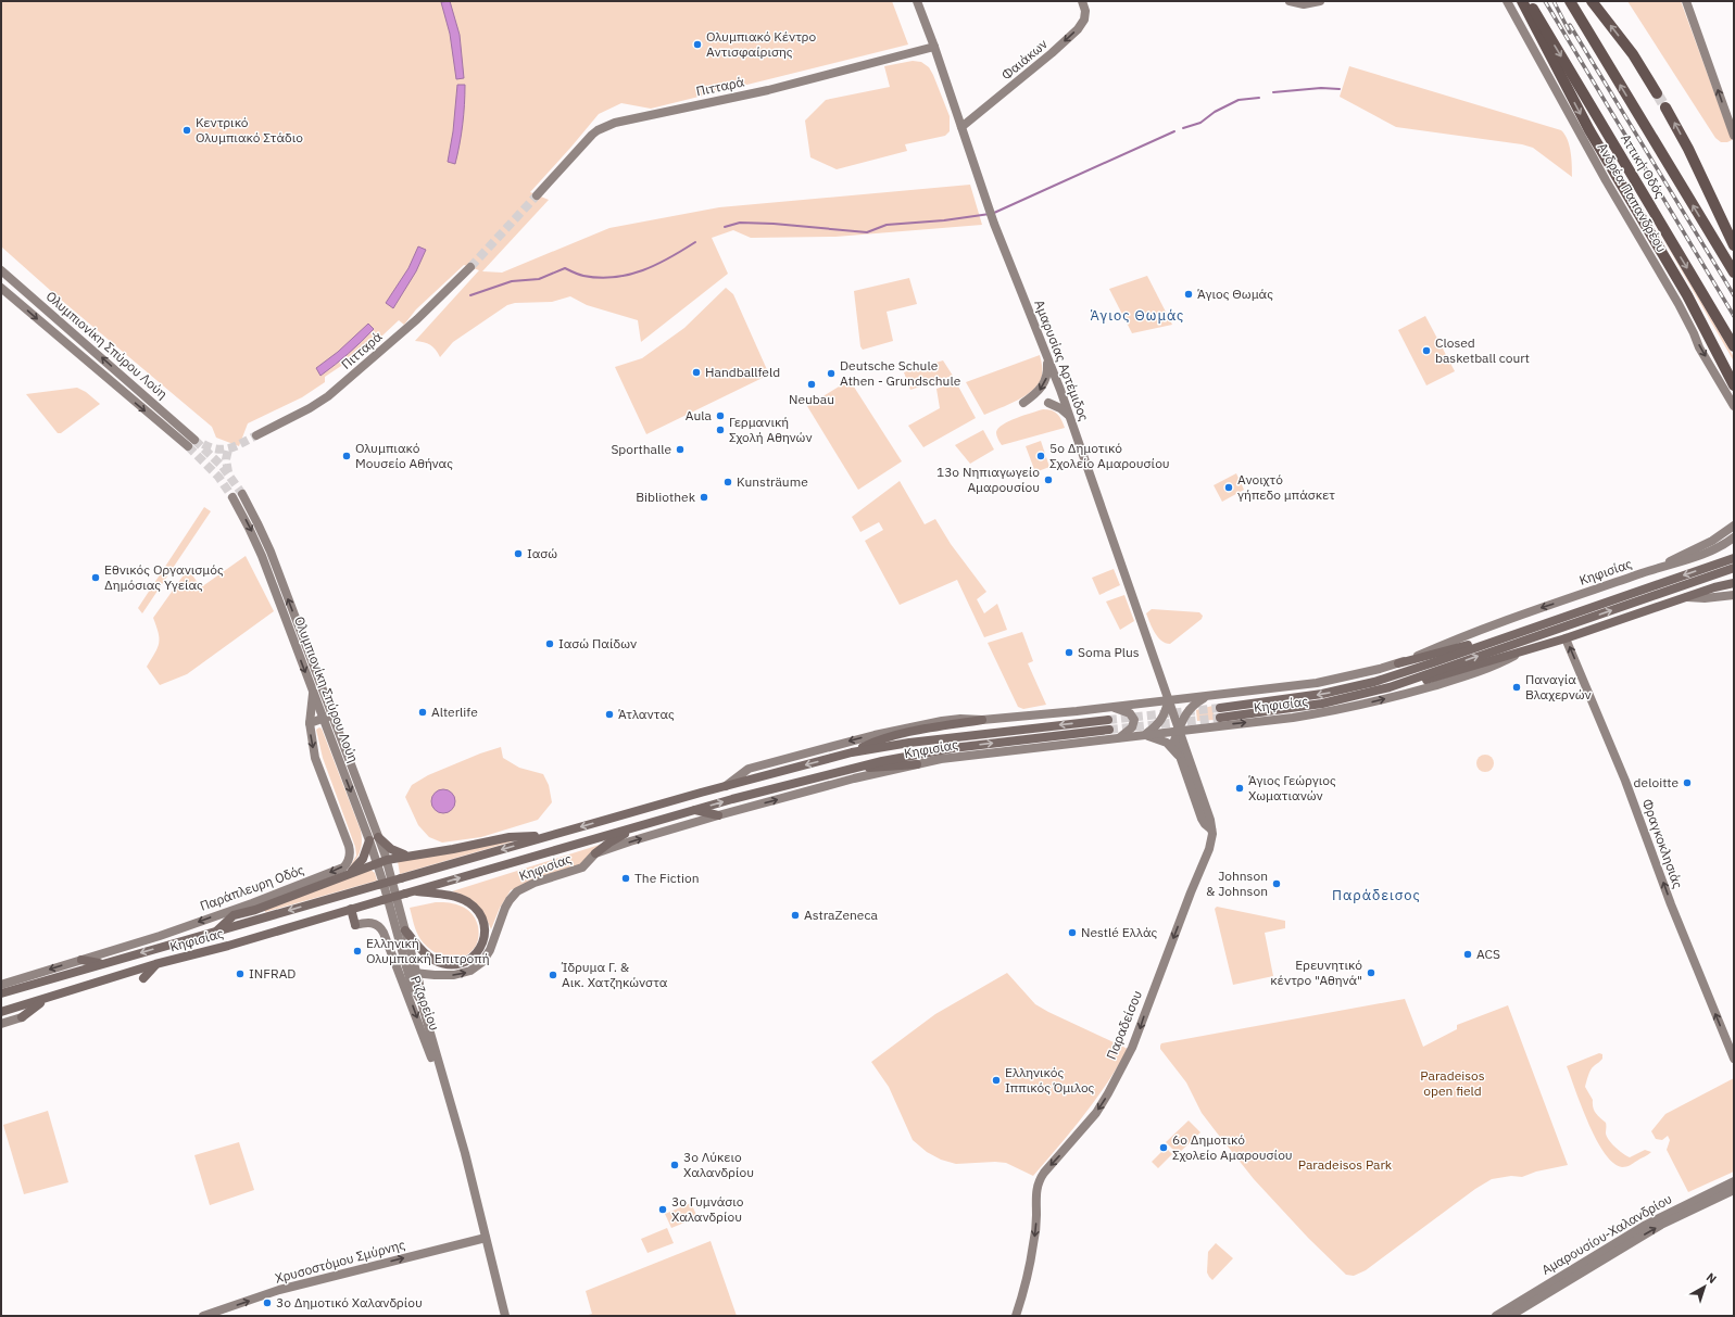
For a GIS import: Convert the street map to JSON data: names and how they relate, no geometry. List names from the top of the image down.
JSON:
{
  "streets": {
    "highway": ["Αττική Οδός"],
    "main road": ["Κηφισίας"],
    "street": [
      "Φαιάκων",
      "Πιτταρά",
      "Ανδρέα Παπανδρέου",
      "Ολυμπιονίκη Σπύρου Λούη",
      "Αμαρυσίας Αρτέμιδος",
      "Φραγκοκλησιάς",
      "Παράπλευρη Οδός",
      "Ριζαρείου",
      "Παραδείσου",
      "Αμαρουσίου-Χαλανδρίου",
      "Χρυσοστόμου Σμύρνης"
    ]
  },
  "crossings": [
    ["Φαιάκων", "Αμαρυσίας Αρτέμιδος"],
    ["Πιτταρά", "Αμαρυσίας Αρτέμιδος"],
    ["Ολυμπιονίκη Σπύρου Λούη", "Κηφισίας"],
    ["Ολυμπιονίκη Σπύρου Λούη", "Ριζαρείου"],
    ["Αμαρυσίας Αρτέμιδος", "Κηφισίας"],
    ["Αμαρυσίας Αρτέμιδος", "Παραδείσου"],
    ["Κηφισίας", "Ριζαρείου"],
    ["Κηφισίας", "Παραδείσου"],
    ["Ριζαρείου", "Χρυσοστόμου Σμύρνης"]
  ],
  "one_way": [
    "Φαιάκων",
    "Ανδρέα Παπανδρέου",
    "Φραγκοκλησιάς",
    "Παραδείσου",
    "Χρυσοστόμου Σμύρνης"
  ],
  "districts": ["Άγιος Θωμάς", "Παράδεισος"],
  "parks": ["Paradeisos open field", "Paradeisos Park"],
  "places": [
    "Ολυμπιακό Κέντρο Αντισφαίρισης",
    "Κεντρικό Ολυμπιακό Στάδιο",
    "Άγιος Θωμάς",
    "Closed basketball court",
    "Handballfeld",
    "Deutsche Schule Athen - Grundschule",
    "Neubau",
    "Aula",
    "Γερμανική Σχολή Αθηνών",
    "Sporthalle",
    "Ολυμπιακό Μουσείο Αθήνας",
    "5ο Δημοτικό Σχολείο Αμαρουσίου",
    "13ο Νηπιαγωγείο Αμαρουσίου",
    "Kunsträume",
    "Ανοιχτό γήπεδο μπάσκετ",
    "Bibliothek",
    "Ιασώ",
    "Εθνικός Οργανισμός Δημόσιας Υγείας",
    "Ιασώ Παίδων",
    "Soma Plus",
    "Παναγία Βλαχερνών",
    "Alterlife",
    "Άτλαντας",
    "deloitte",
    "Άγιος Γεώργιος Χωματιανών",
    "The Fiction",
    "Johnson & Johnson",
    "AstraZeneca",
    "Nestlé Ελλάς",
    "Ελληνική Ολυμπιακή Επιτροπή",
    "ACS",
    "Ερευνητικό κέντρο \"Αθηνά\"",
    "INFRAD",
    "Ίδρυμα Γ. & Αικ. Χατζηκώνστα",
    "Ελληνικός Ιππικός Όμιλος",
    "6ο Δημοτικό Σχολείο Αμαρουσίου",
    "3ο Λύκειο Χαλανδρίου",
    "3ο Γυμνάσιο Χαλανδρίου",
    "3ο Δημοτικό Χαλανδρίου"
  ],
  "north": "top right"
}
